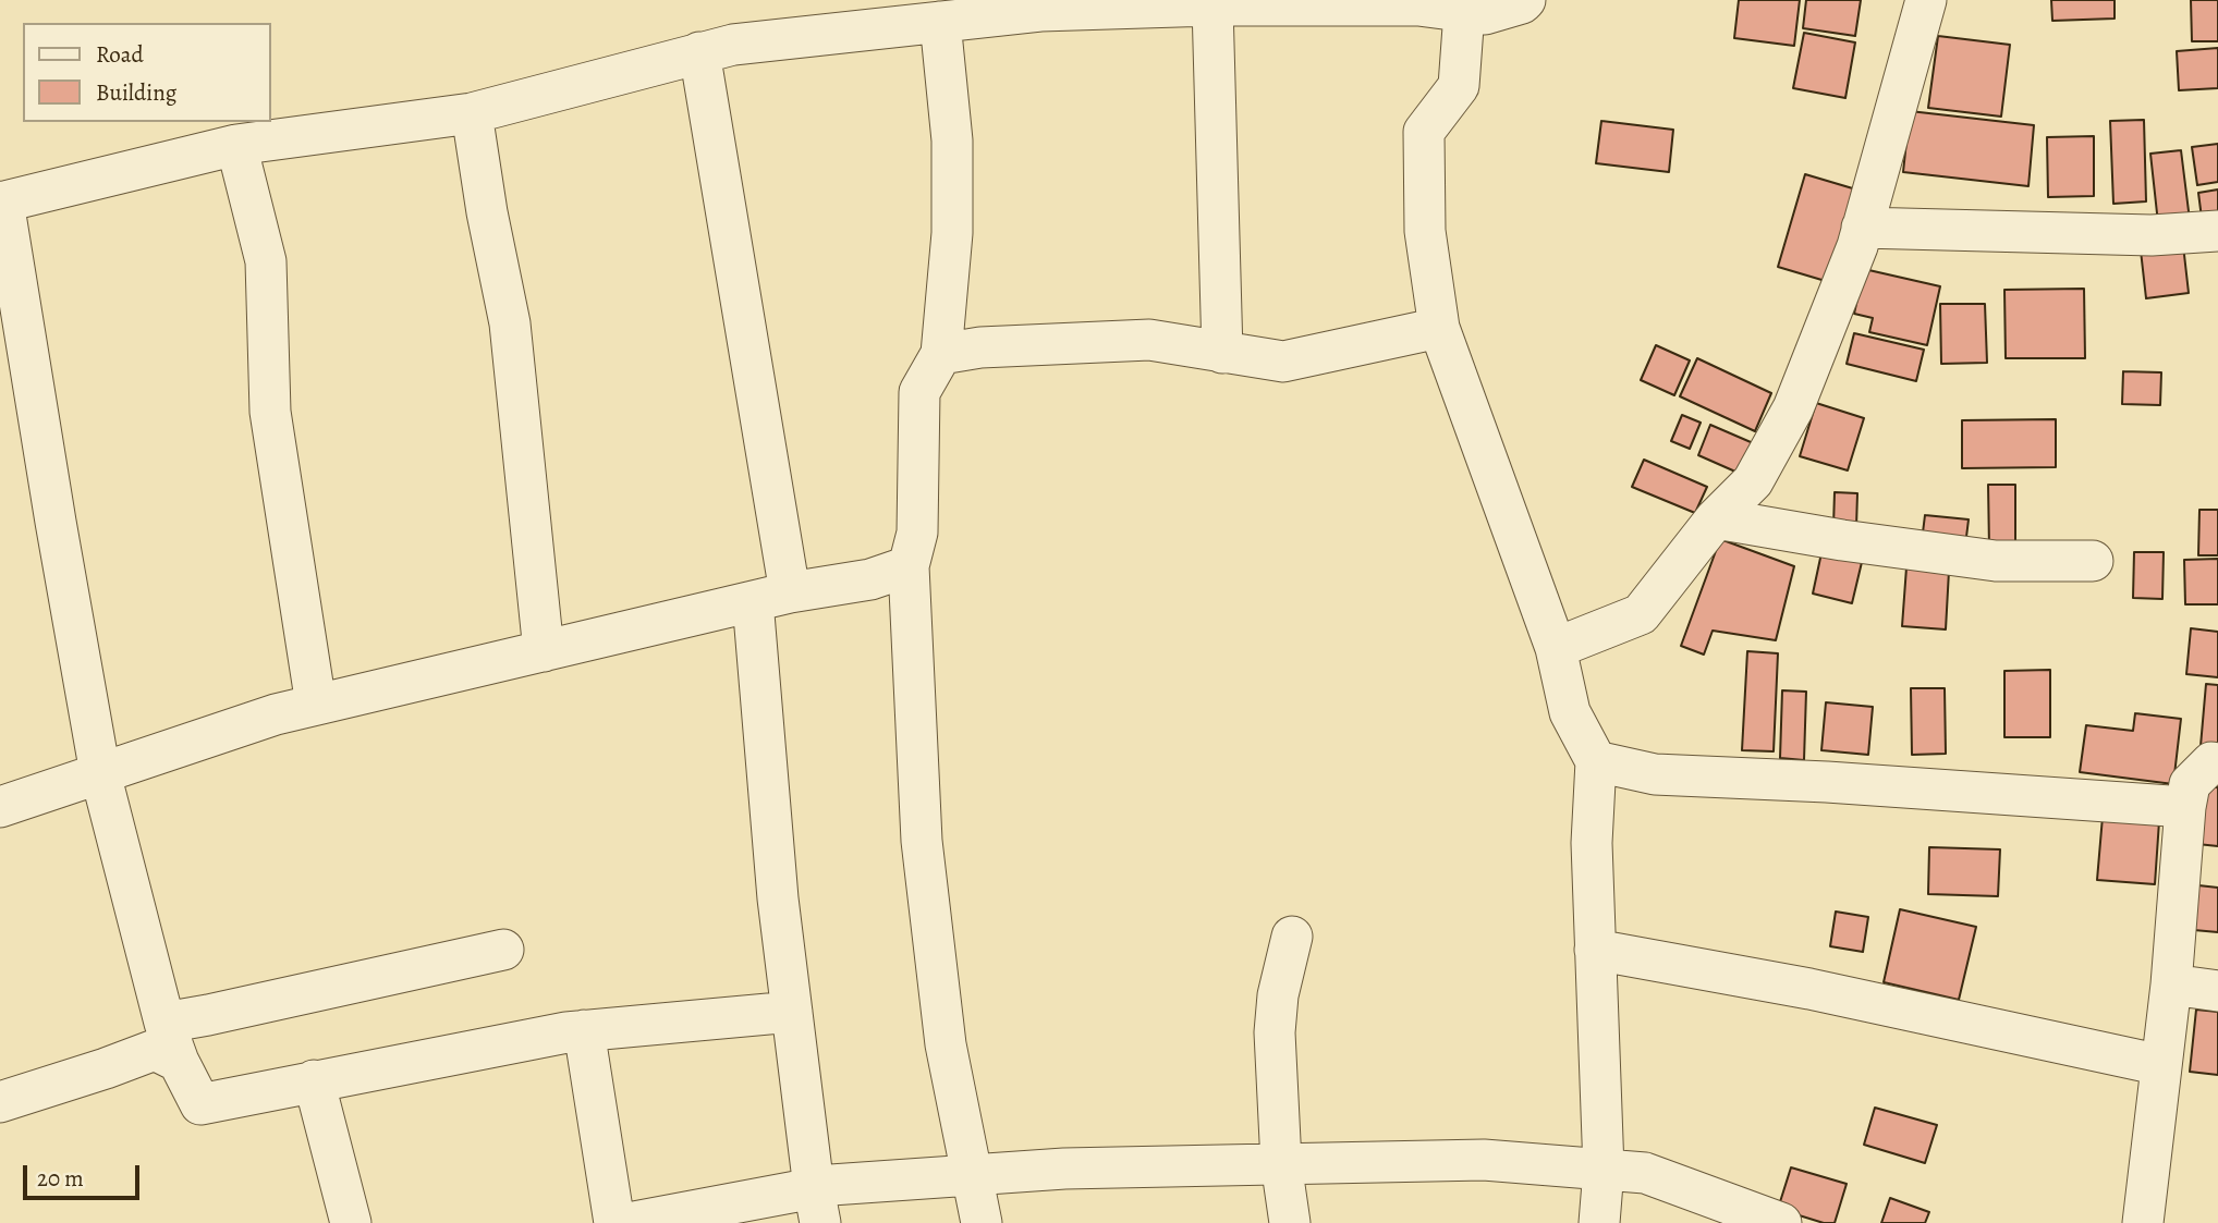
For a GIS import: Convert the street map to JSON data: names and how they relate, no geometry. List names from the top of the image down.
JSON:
{
  "legend": ["Road", "Building"],
  "scale_bar": "20 m"
}
